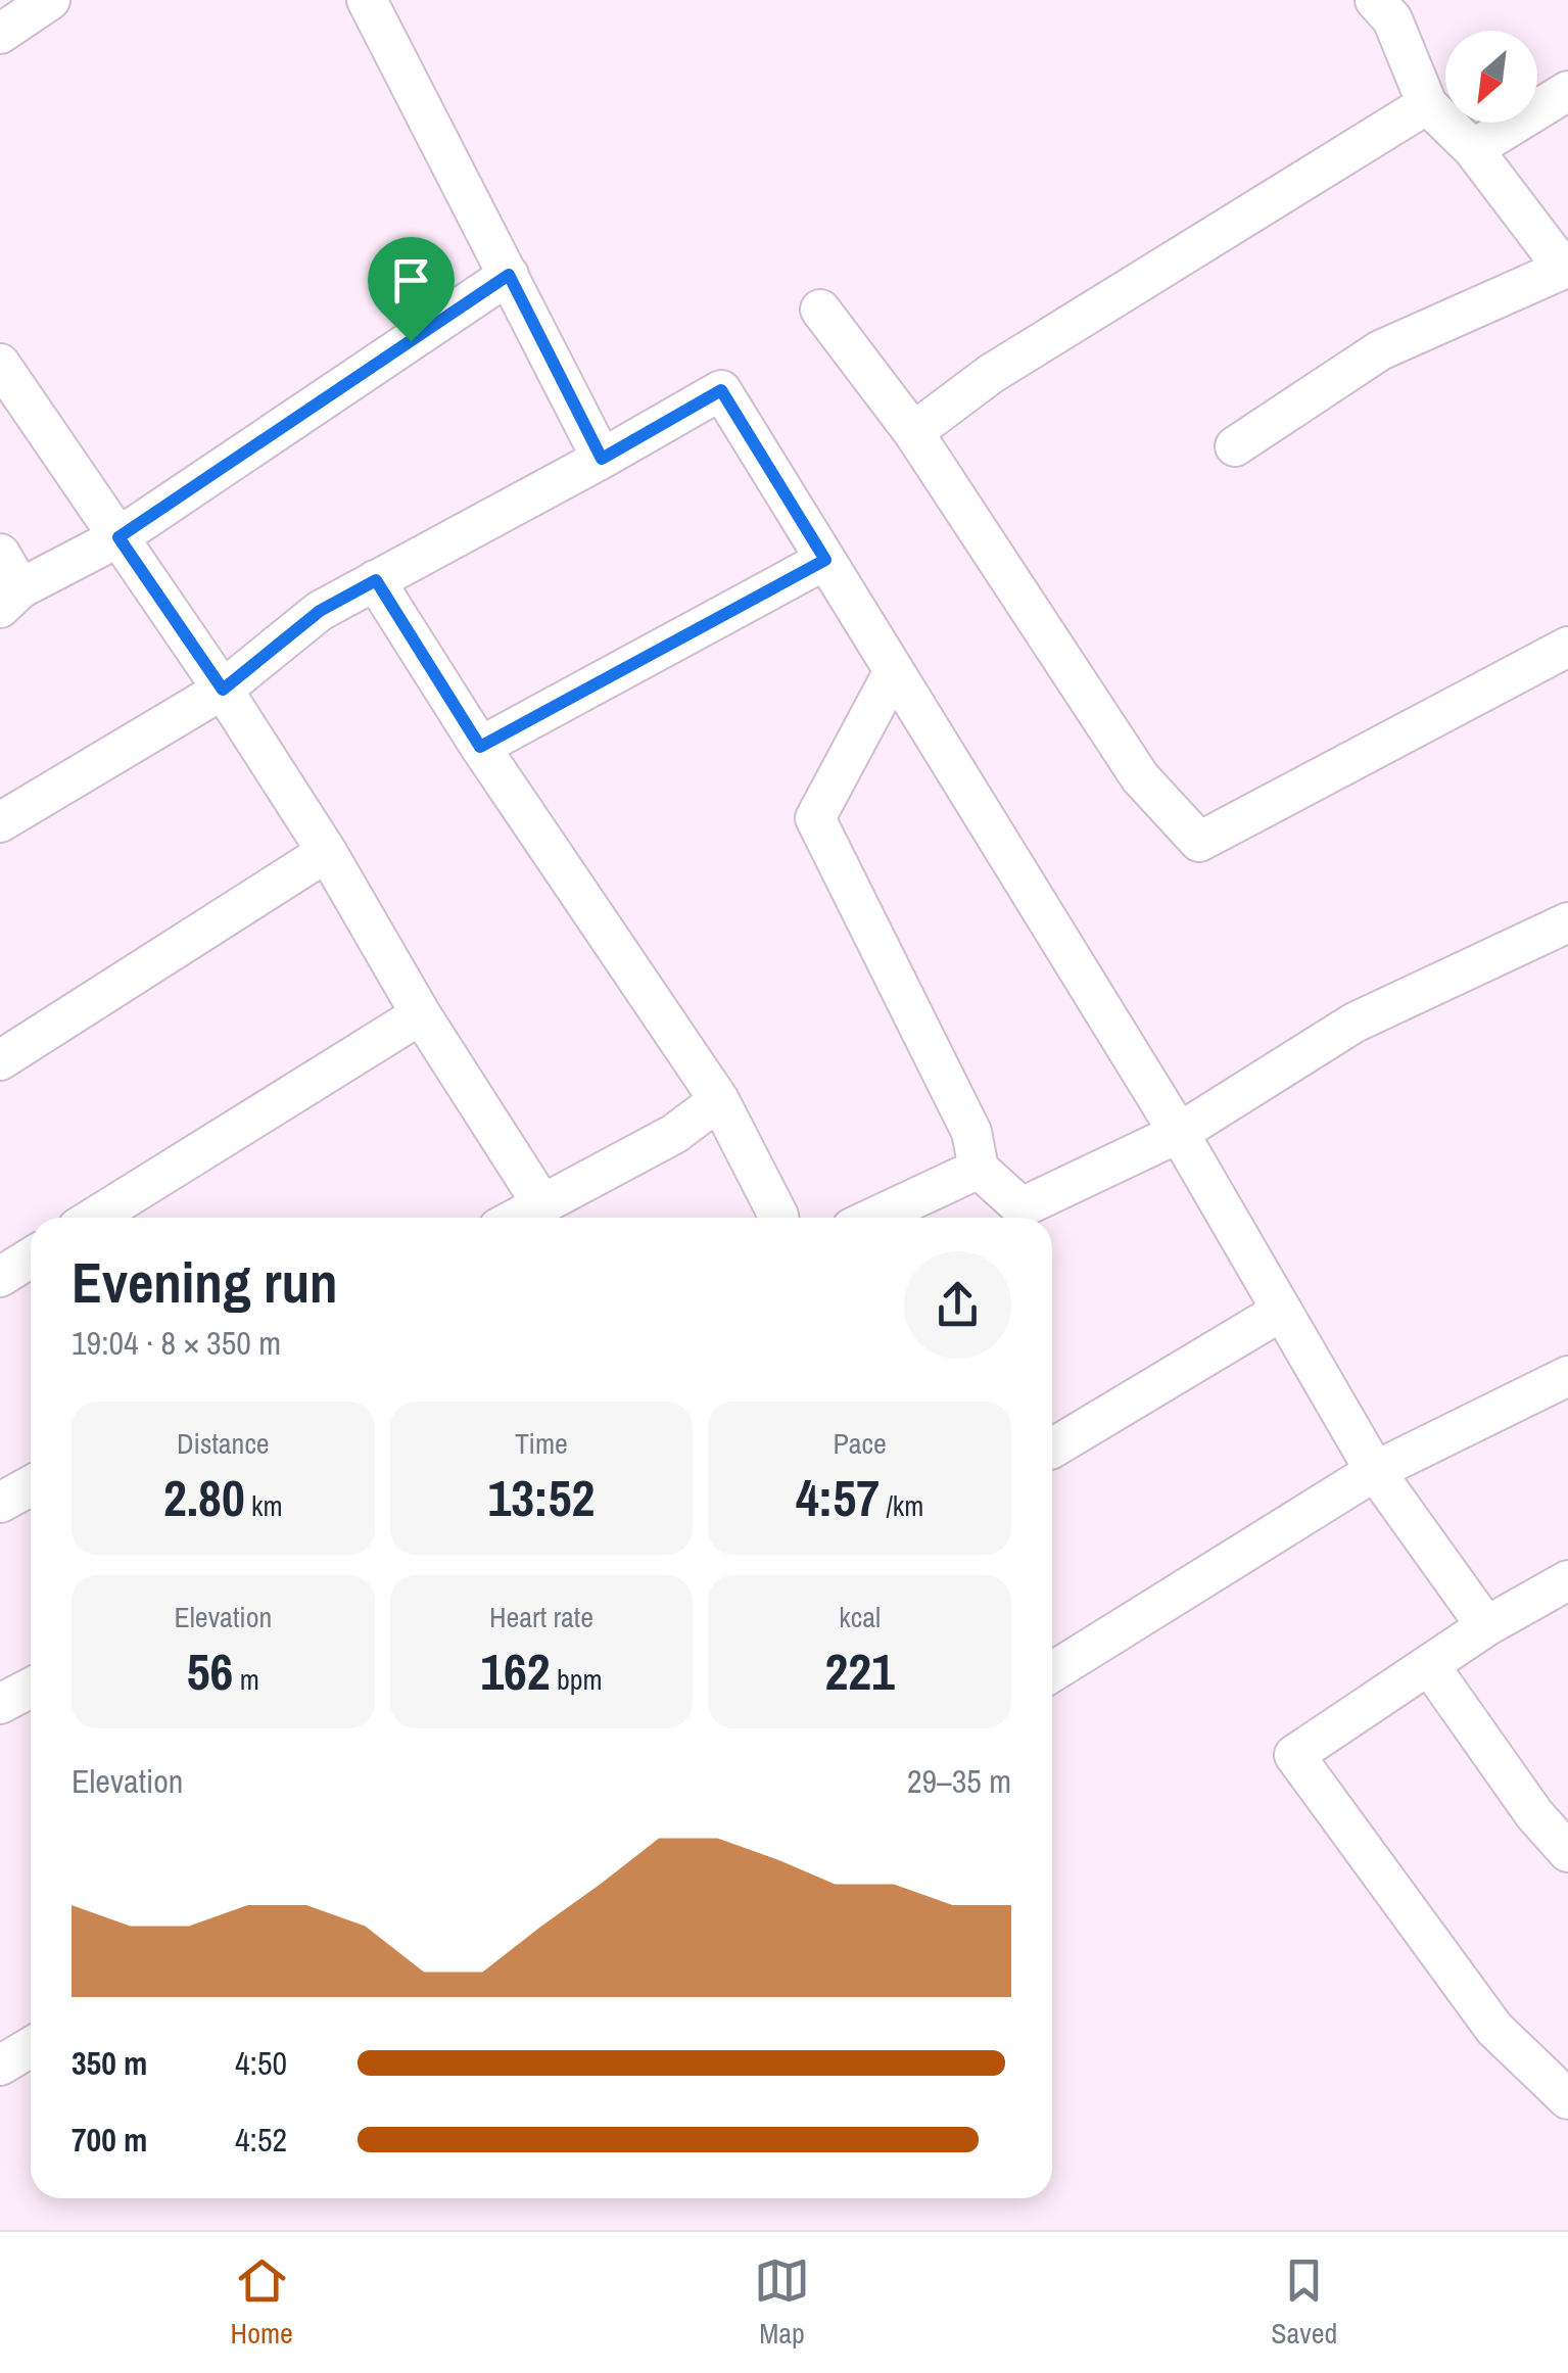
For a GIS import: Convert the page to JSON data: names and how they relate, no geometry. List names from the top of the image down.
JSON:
{
  "north": "bottom left",
  "page": {
    "heading": ["Evening run", "19:04 · 8 × 350 m"],
    "stats": [
      ["Distance", "2.80 km"],
      ["Time", "13:52"],
      ["Pace", "4:57 /km"],
      ["Elevation", "56 m"],
      ["Heart rate", "162 bpm"],
      ["kcal", "221"]
    ],
    "chart": ["Elevation", "29–35 m"],
    "list": [
      {
        "name": "350 m",
        "note": "4:50"
      },
      {
        "name": "700 m",
        "note": "4:52"
      }
    ],
    "tabs": ["Home", "Map", "Saved"]
  }
}
